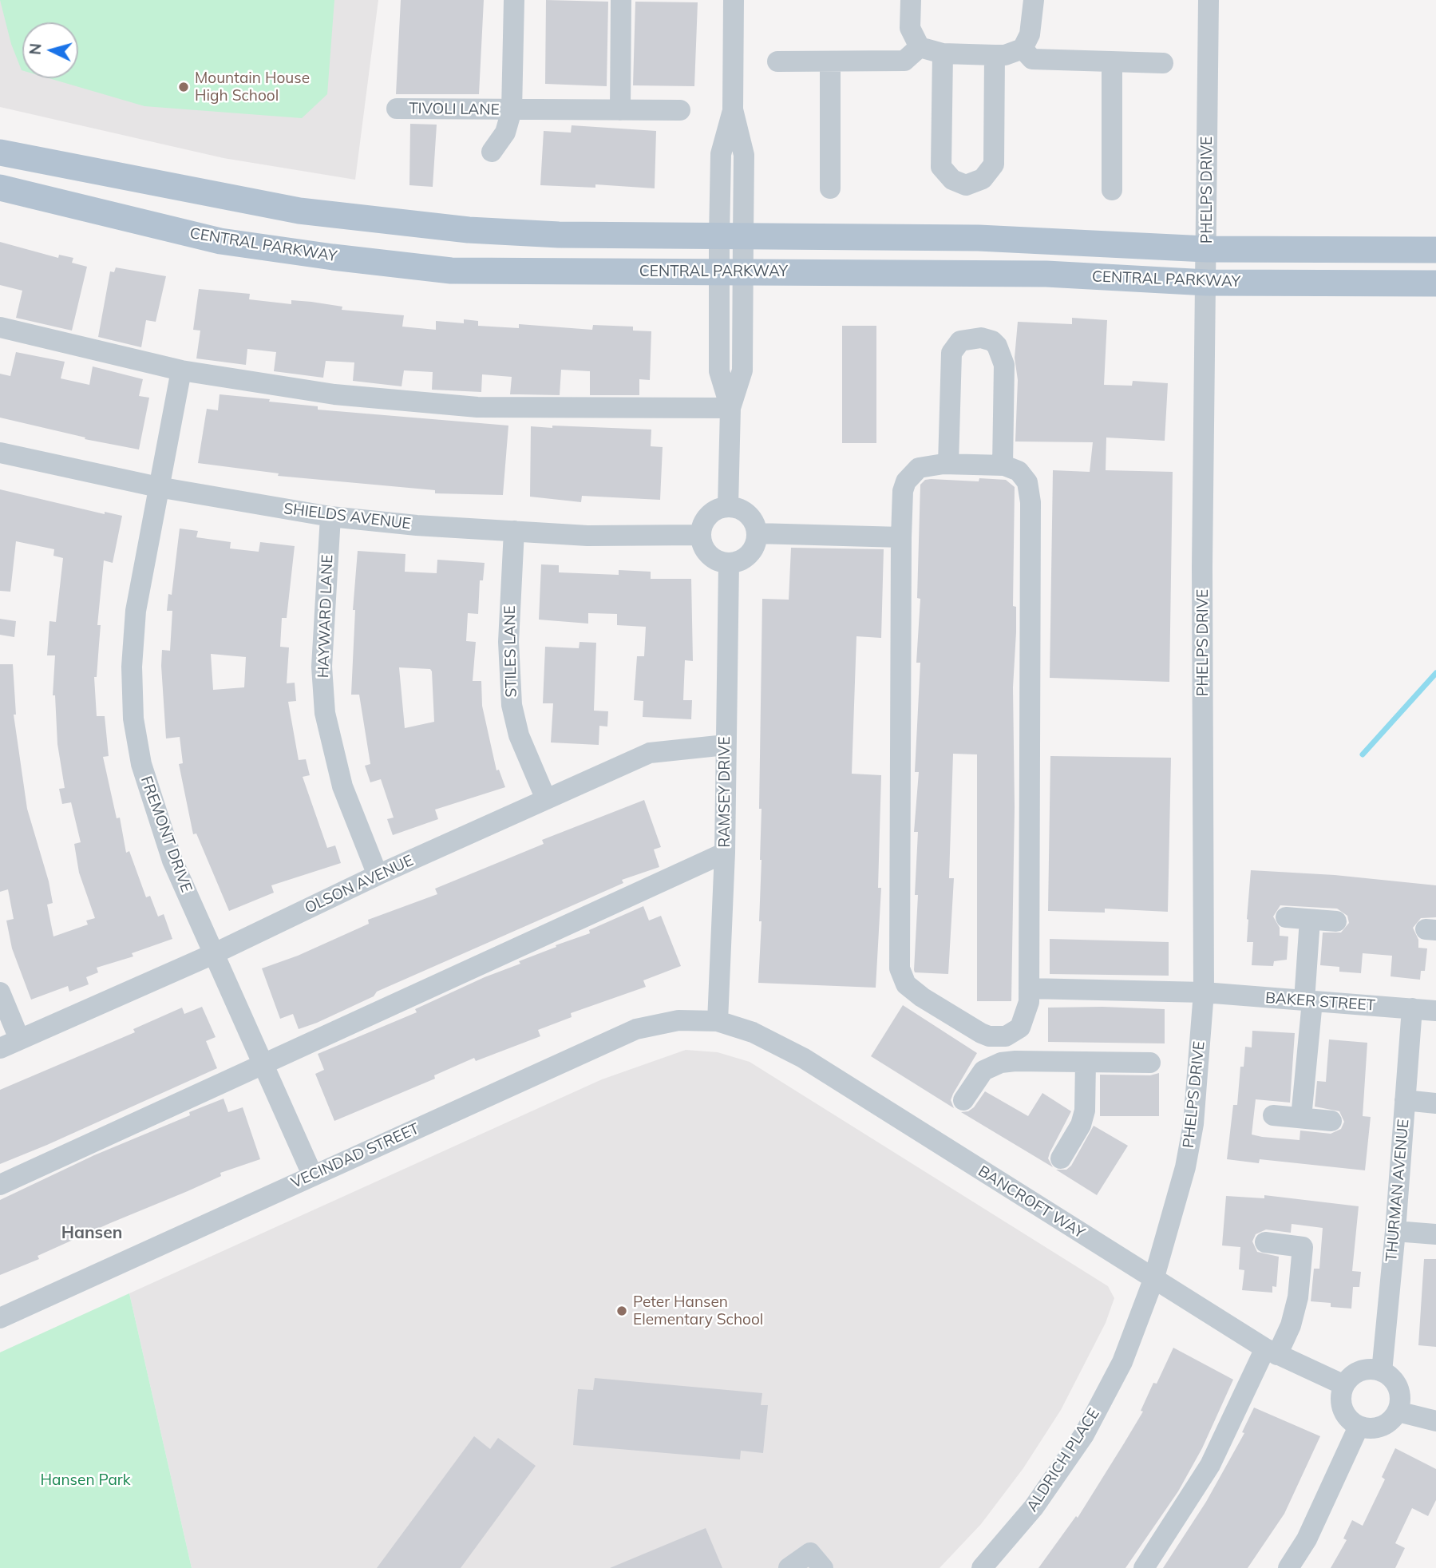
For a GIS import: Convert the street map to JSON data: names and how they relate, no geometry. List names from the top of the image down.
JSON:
{
  "streets": {
    "main road": ["CENTRAL PARKWAY"],
    "street": [
      "TIVOLI LANE",
      "PHELPS DRIVE",
      "SHIELDS AVENUE",
      "HAYWARD LANE",
      "STILES LANE",
      "RAMSEY DRIVE",
      "FREMONT DRIVE",
      "OLSON AVENUE",
      "BAKER STREET",
      "VECINDAD STREET",
      "THURMAN AVENUE",
      "BANCROFT WAY",
      "ALDRICH PLACE"
    ]
  },
  "crossings": [
    ["PHELPS DRIVE", "CENTRAL PARKWAY"],
    ["PHELPS DRIVE", "BAKER STREET"],
    ["PHELPS DRIVE", "BANCROFT WAY"],
    ["PHELPS DRIVE", "ALDRICH PLACE"],
    ["SHIELDS AVENUE", "HAYWARD LANE"],
    ["SHIELDS AVENUE", "STILES LANE"],
    ["SHIELDS AVENUE", "RAMSEY DRIVE"],
    ["SHIELDS AVENUE", "FREMONT DRIVE"],
    ["HAYWARD LANE", "OLSON AVENUE"],
    ["STILES LANE", "OLSON AVENUE"],
    ["RAMSEY DRIVE", "OLSON AVENUE"],
    ["RAMSEY DRIVE", "VECINDAD STREET"],
    ["RAMSEY DRIVE", "BANCROFT WAY"],
    ["FREMONT DRIVE", "OLSON AVENUE"],
    ["FREMONT DRIVE", "VECINDAD STREET"],
    ["BAKER STREET", "THURMAN AVENUE"],
    ["VECINDAD STREET", "BANCROFT WAY"],
    ["THURMAN AVENUE", "BANCROFT WAY"],
    ["BANCROFT WAY", "ALDRICH PLACE"]
  ],
  "districts": ["Hansen"],
  "parks": ["Hansen Park"],
  "places": ["Mountain House High School", "Peter Hansen Elementary School"],
  "north": "left"
}
